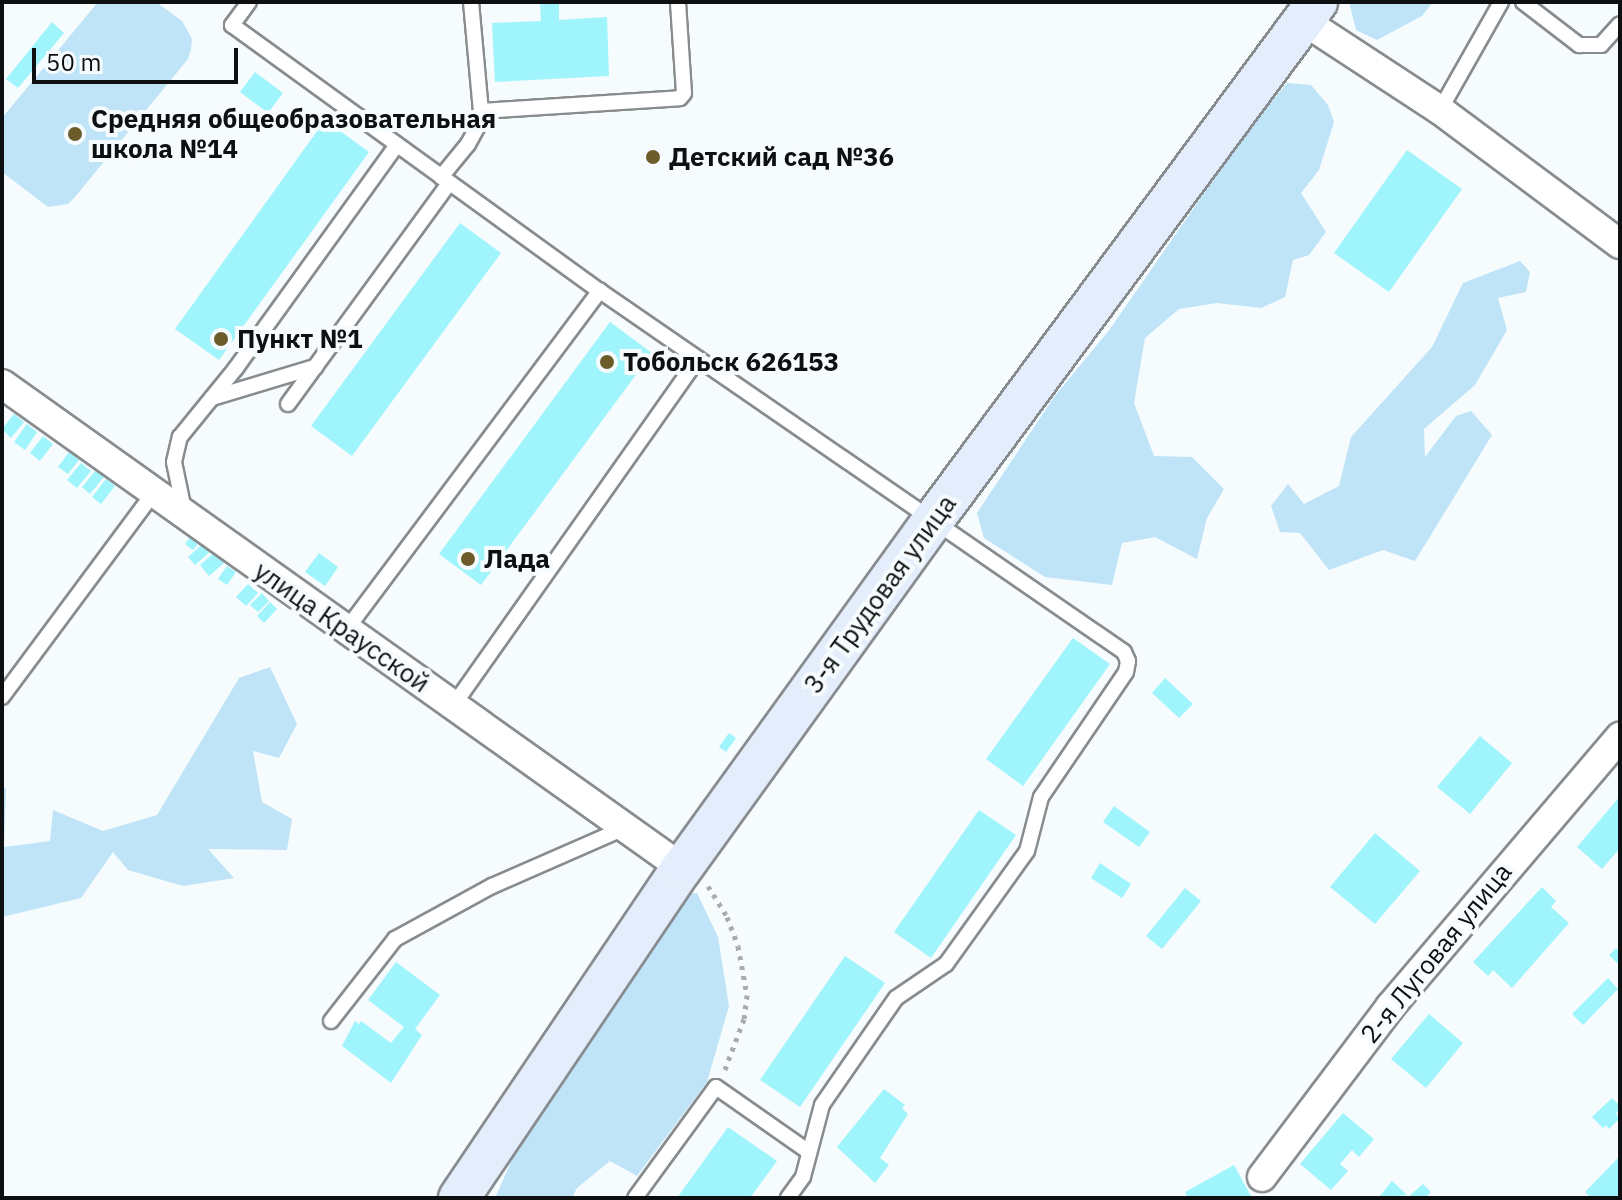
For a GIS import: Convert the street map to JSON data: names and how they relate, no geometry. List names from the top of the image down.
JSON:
{
  "streets": {
    "street": ["3-я Трудовая улица", "улица Краусской", "2-я Луговая улица"]
  },
  "crossings": [
    ["3-я Трудовая улица", "улица Краусской"]
  ],
  "places": [
    "Средняя общеобразовательная школа №14",
    "Детский сад №36",
    "Пункт №1",
    "Тобольск 626153",
    "Лада"
  ],
  "scale_bar": "50 m"
}
